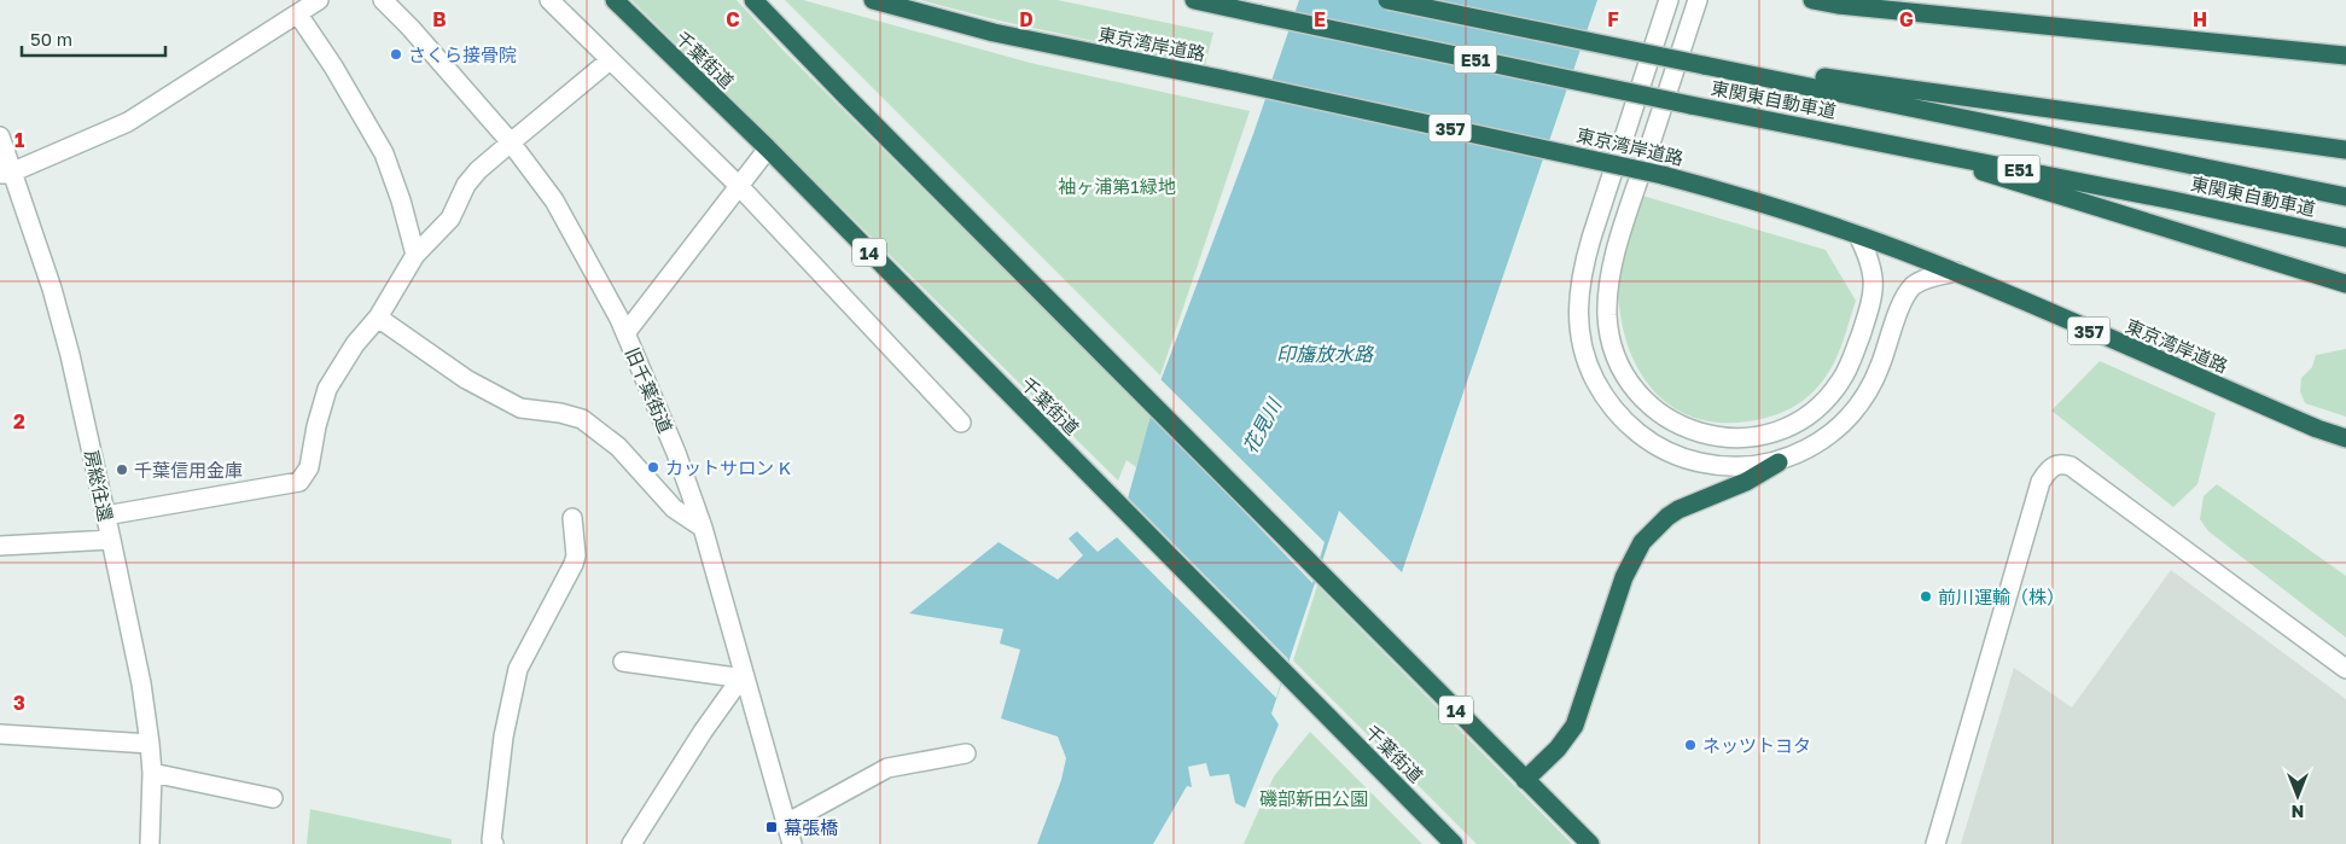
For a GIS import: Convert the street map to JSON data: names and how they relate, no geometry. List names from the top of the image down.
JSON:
{
  "streets": {
    "highway": [
      "東京湾岸道路",
      "千葉街道",
      "E51",
      "東関東自動車道",
      "357",
      "14"
    ],
    "street": ["旧千葉街道", "房総往還"]
  },
  "water": ["印旛放水路", "花見川"],
  "parks": ["袖ヶ浦第1緑地", "磯部新田公園"],
  "places": {
    "other": [
      "さくら接骨院",
      "カットサロン K",
      "千葉信用金庫",
      "前川運輸（株）",
      "ネッツトヨタ"
    ],
    "transit": ["幕張橋"]
  },
  "scale_bar": "50 m",
  "north": "bottom",
  "grid": {
    "columns": [
      "B",
      "C",
      "D",
      "E",
      "F",
      "G",
      "H"
    ],
    "rows": ["1", "2", "3"]
  }
}
